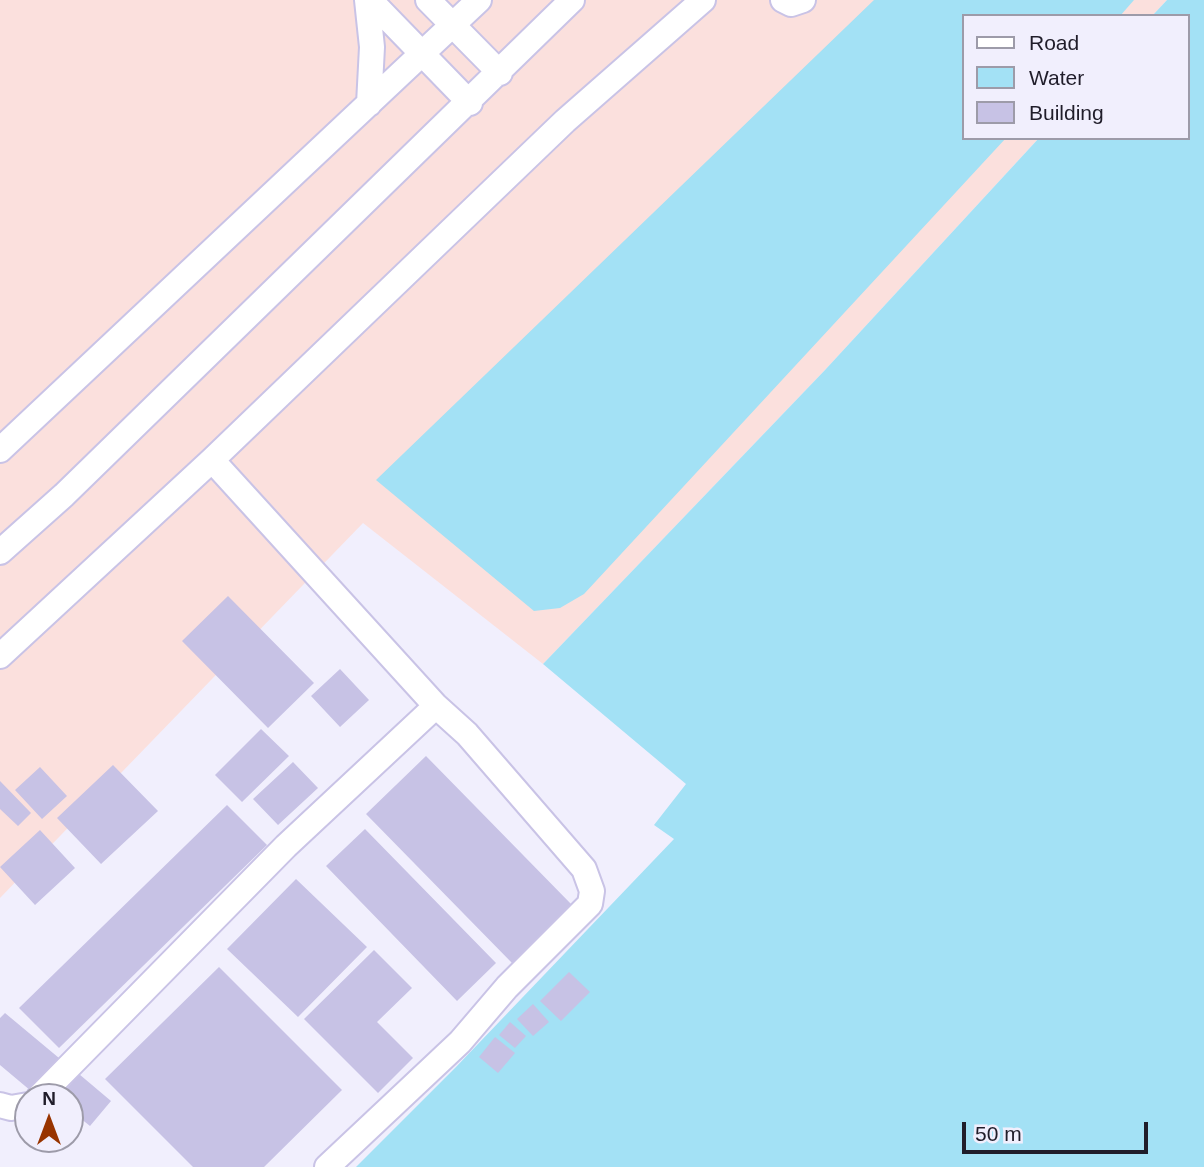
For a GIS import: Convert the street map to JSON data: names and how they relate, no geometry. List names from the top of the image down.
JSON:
{
  "legend": ["Road", "Water", "Building"],
  "scale_bar": "50 m",
  "north": "top"
}
